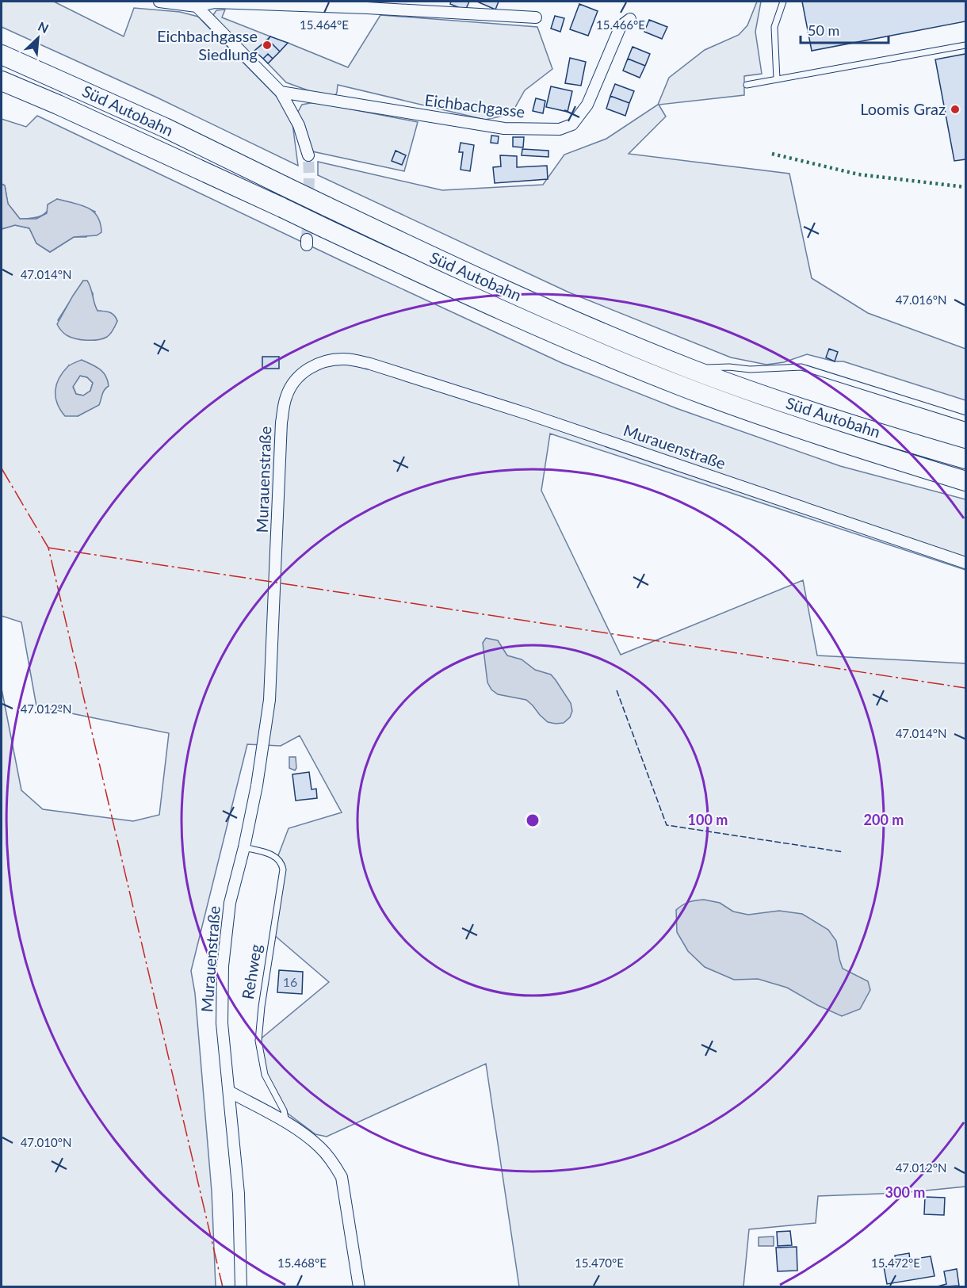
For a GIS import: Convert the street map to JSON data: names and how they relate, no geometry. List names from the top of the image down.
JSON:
{
  "streets": {
    "highway": ["Süd Autobahn"],
    "street": ["Eichbachgasse", "Murauenstraße"],
    "lane": ["Rehweg"]
  },
  "crossings": [
    ["Murauenstraße", "Rehweg"]
  ],
  "places": ["Eichbachgasse Siedlung", "Loomis Graz"],
  "house_numbers": ["16"],
  "scale_bar": "50 m",
  "north": "top right",
  "coordinates": [
    "15.464°E",
    "15.466°E",
    "47.014°N",
    "47.016°N",
    "47.012°N",
    "47.010°N",
    "15.468°E",
    "15.470°E",
    "15.472°E"
  ],
  "rings": ["100 m", "200 m", "300 m"]
}
